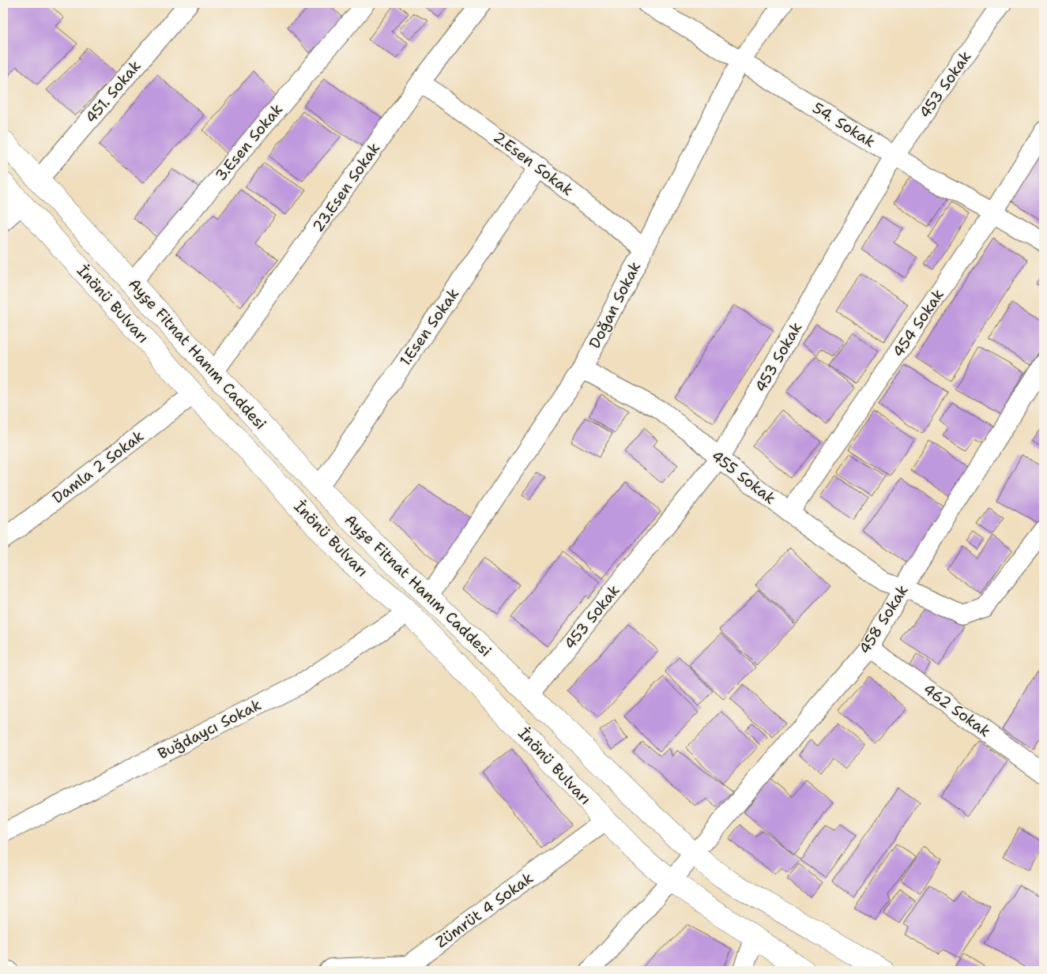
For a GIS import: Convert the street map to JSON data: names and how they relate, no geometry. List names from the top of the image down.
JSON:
{
  "streets": {
    "main road": ["İnönü Bulvarı", "Ayşe Fitnat Hanım Caddesi"],
    "street": [
      "453 Sokak",
      "451. Sokak",
      "54. Sokak",
      "3.Esen Sokak",
      "2.Esen Sokak",
      "23.Esen Sokak",
      "Doğan Sokak",
      "454 Sokak",
      "1.Esen Sokak",
      "Damla 2 Sokak",
      "455 Sokak",
      "458 Sokak",
      "462 Sokak",
      "Buğdaycı Sokak",
      "Zümrüt 4 Sokak"
    ]
  },
  "crossings": [
    ["453 Sokak", "54. Sokak"],
    ["453 Sokak", "Ayşe Fitnat Hanım Caddesi"],
    ["453 Sokak", "455 Sokak"],
    ["451. Sokak", "Ayşe Fitnat Hanım Caddesi"],
    ["54. Sokak", "Doğan Sokak"],
    ["54. Sokak", "454 Sokak"],
    ["3.Esen Sokak", "Ayşe Fitnat Hanım Caddesi"],
    ["2.Esen Sokak", "23.Esen Sokak"],
    ["2.Esen Sokak", "Doğan Sokak"],
    ["2.Esen Sokak", "1.Esen Sokak"],
    ["23.Esen Sokak", "Ayşe Fitnat Hanım Caddesi"],
    ["İnönü Bulvarı", "Damla 2 Sokak"],
    ["İnönü Bulvarı", "458 Sokak"],
    ["İnönü Bulvarı", "Buğdaycı Sokak"],
    ["İnönü Bulvarı", "Zümrüt 4 Sokak"],
    ["Doğan Sokak", "Ayşe Fitnat Hanım Caddesi"],
    ["Doğan Sokak", "455 Sokak"],
    ["454 Sokak", "455 Sokak"],
    ["1.Esen Sokak", "Ayşe Fitnat Hanım Caddesi"],
    ["Ayşe Fitnat Hanım Caddesi", "458 Sokak"],
    ["455 Sokak", "458 Sokak"],
    ["458 Sokak", "462 Sokak"]
  ]
}
